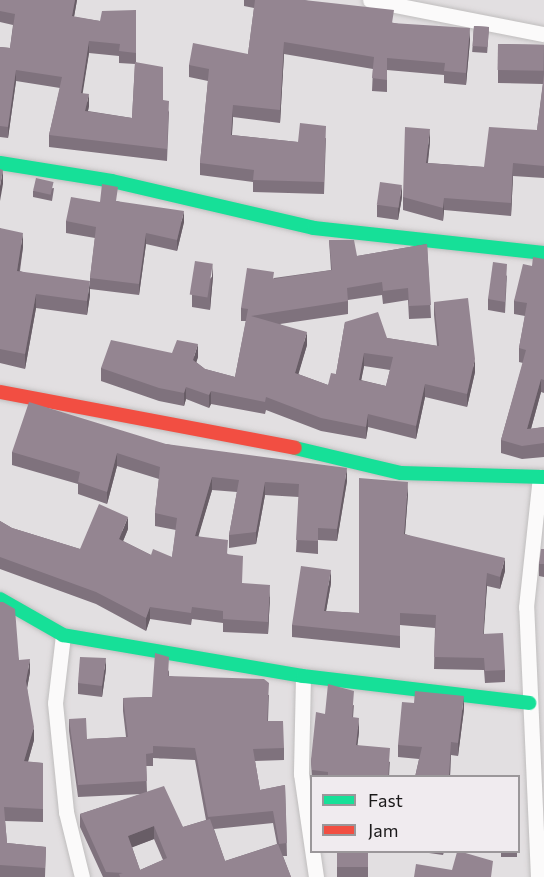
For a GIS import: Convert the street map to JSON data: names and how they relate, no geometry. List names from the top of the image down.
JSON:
{
  "legend": ["Fast", "Jam"]
}
